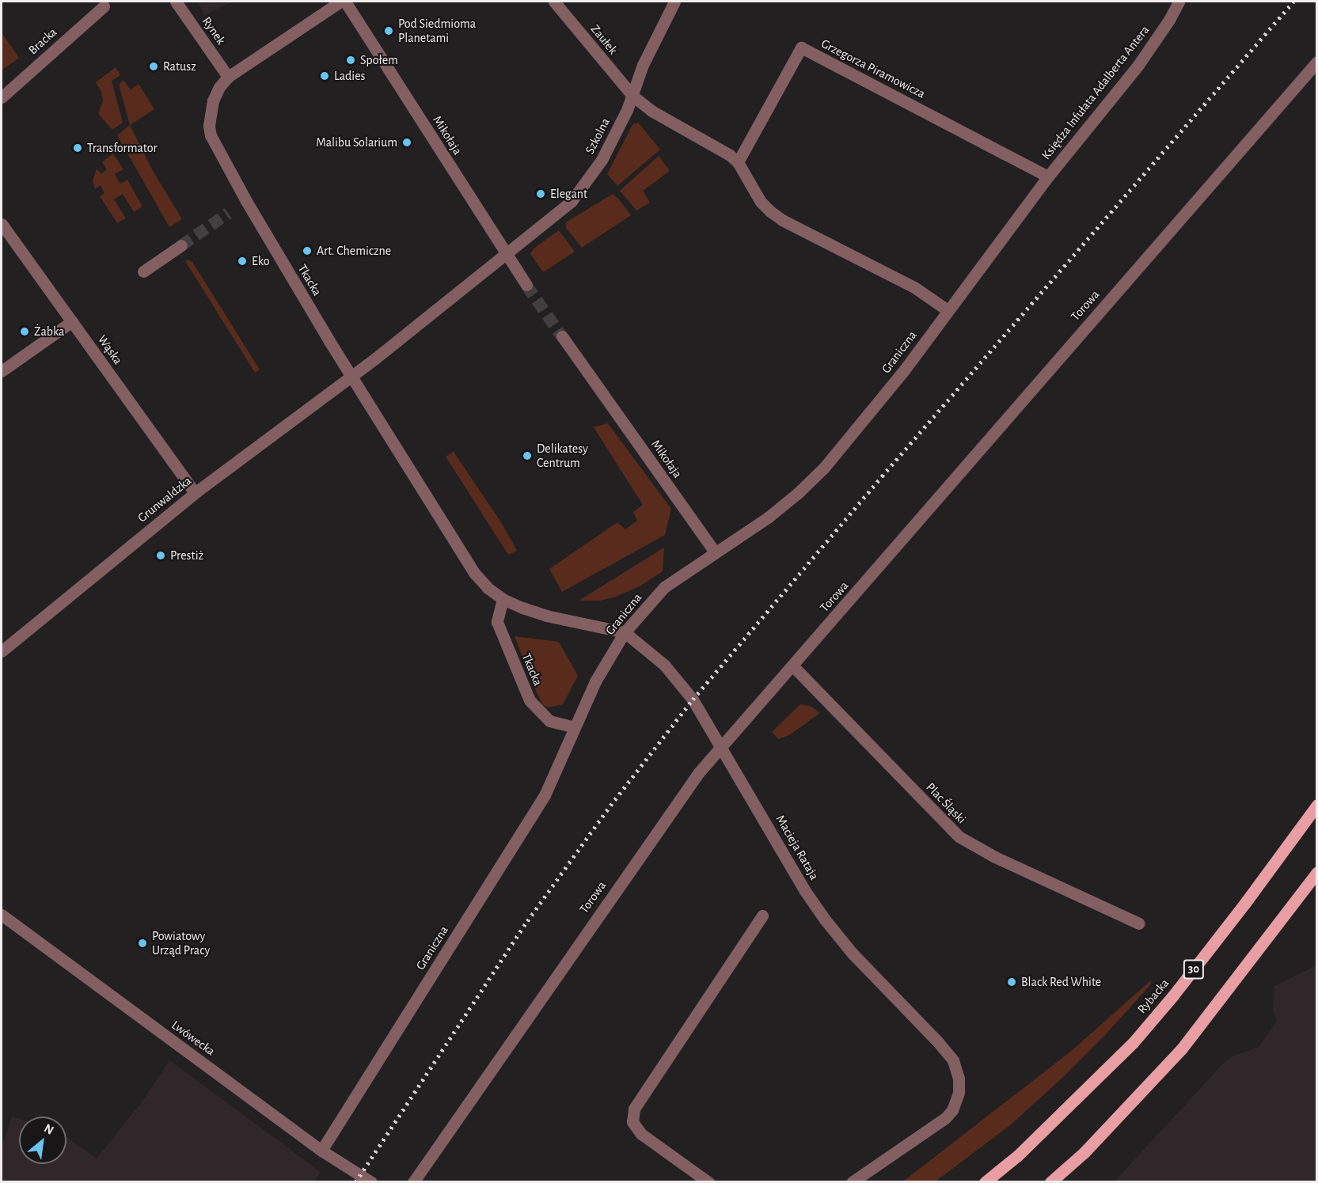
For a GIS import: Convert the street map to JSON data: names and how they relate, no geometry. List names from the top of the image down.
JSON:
{
  "streets": {
    "main road": ["30", "Rybacka"],
    "street": [
      "Rynek",
      "Zaułek",
      "Bracka",
      "Grzegorza Piramowicza",
      "Księdza Infułata Adalberta Antera",
      "Mikołaja",
      "Szkolna",
      "Tkacka",
      "Torowa",
      "Wąska",
      "Graniczna",
      "Grunwaldzka",
      "Plac Śląski",
      "Macieja Rataja",
      "Lwówecka"
    ]
  },
  "crossings": [
    ["Rynek", "Tkacka"],
    ["Zaułek", "Szkolna"],
    ["Grzegorza Piramowicza", "Księdza Infułata Adalberta Antera"],
    ["Grzegorza Piramowicza", "Graniczna"],
    ["Księdza Infułata Adalberta Antera", "Graniczna"],
    ["Mikołaja", "Szkolna"],
    ["Mikołaja", "Graniczna"],
    ["Szkolna", "Tkacka"],
    ["Szkolna", "Grunwaldzka"],
    ["Tkacka", "Graniczna"],
    ["Tkacka", "Grunwaldzka"],
    ["Tkacka", "Macieja Rataja"],
    ["Torowa", "Plac Śląski"],
    ["Torowa", "Macieja Rataja"],
    ["Wąska", "Grunwaldzka"],
    ["Graniczna", "Macieja Rataja"],
    ["Graniczna", "Lwówecka"]
  ],
  "places": [
    "Pod Siedmioma Planetami",
    "Społem",
    "Ratusz",
    "Ladies",
    "Malibu Solarium",
    "Transformator",
    "Elegant",
    "Art. Chemiczne",
    "Eko",
    "Żabka",
    "Delikatesy Centrum",
    "Prestiż",
    "Powiatowy Urząd Pracy",
    "Black Red White"
  ],
  "north": "top right"
}
